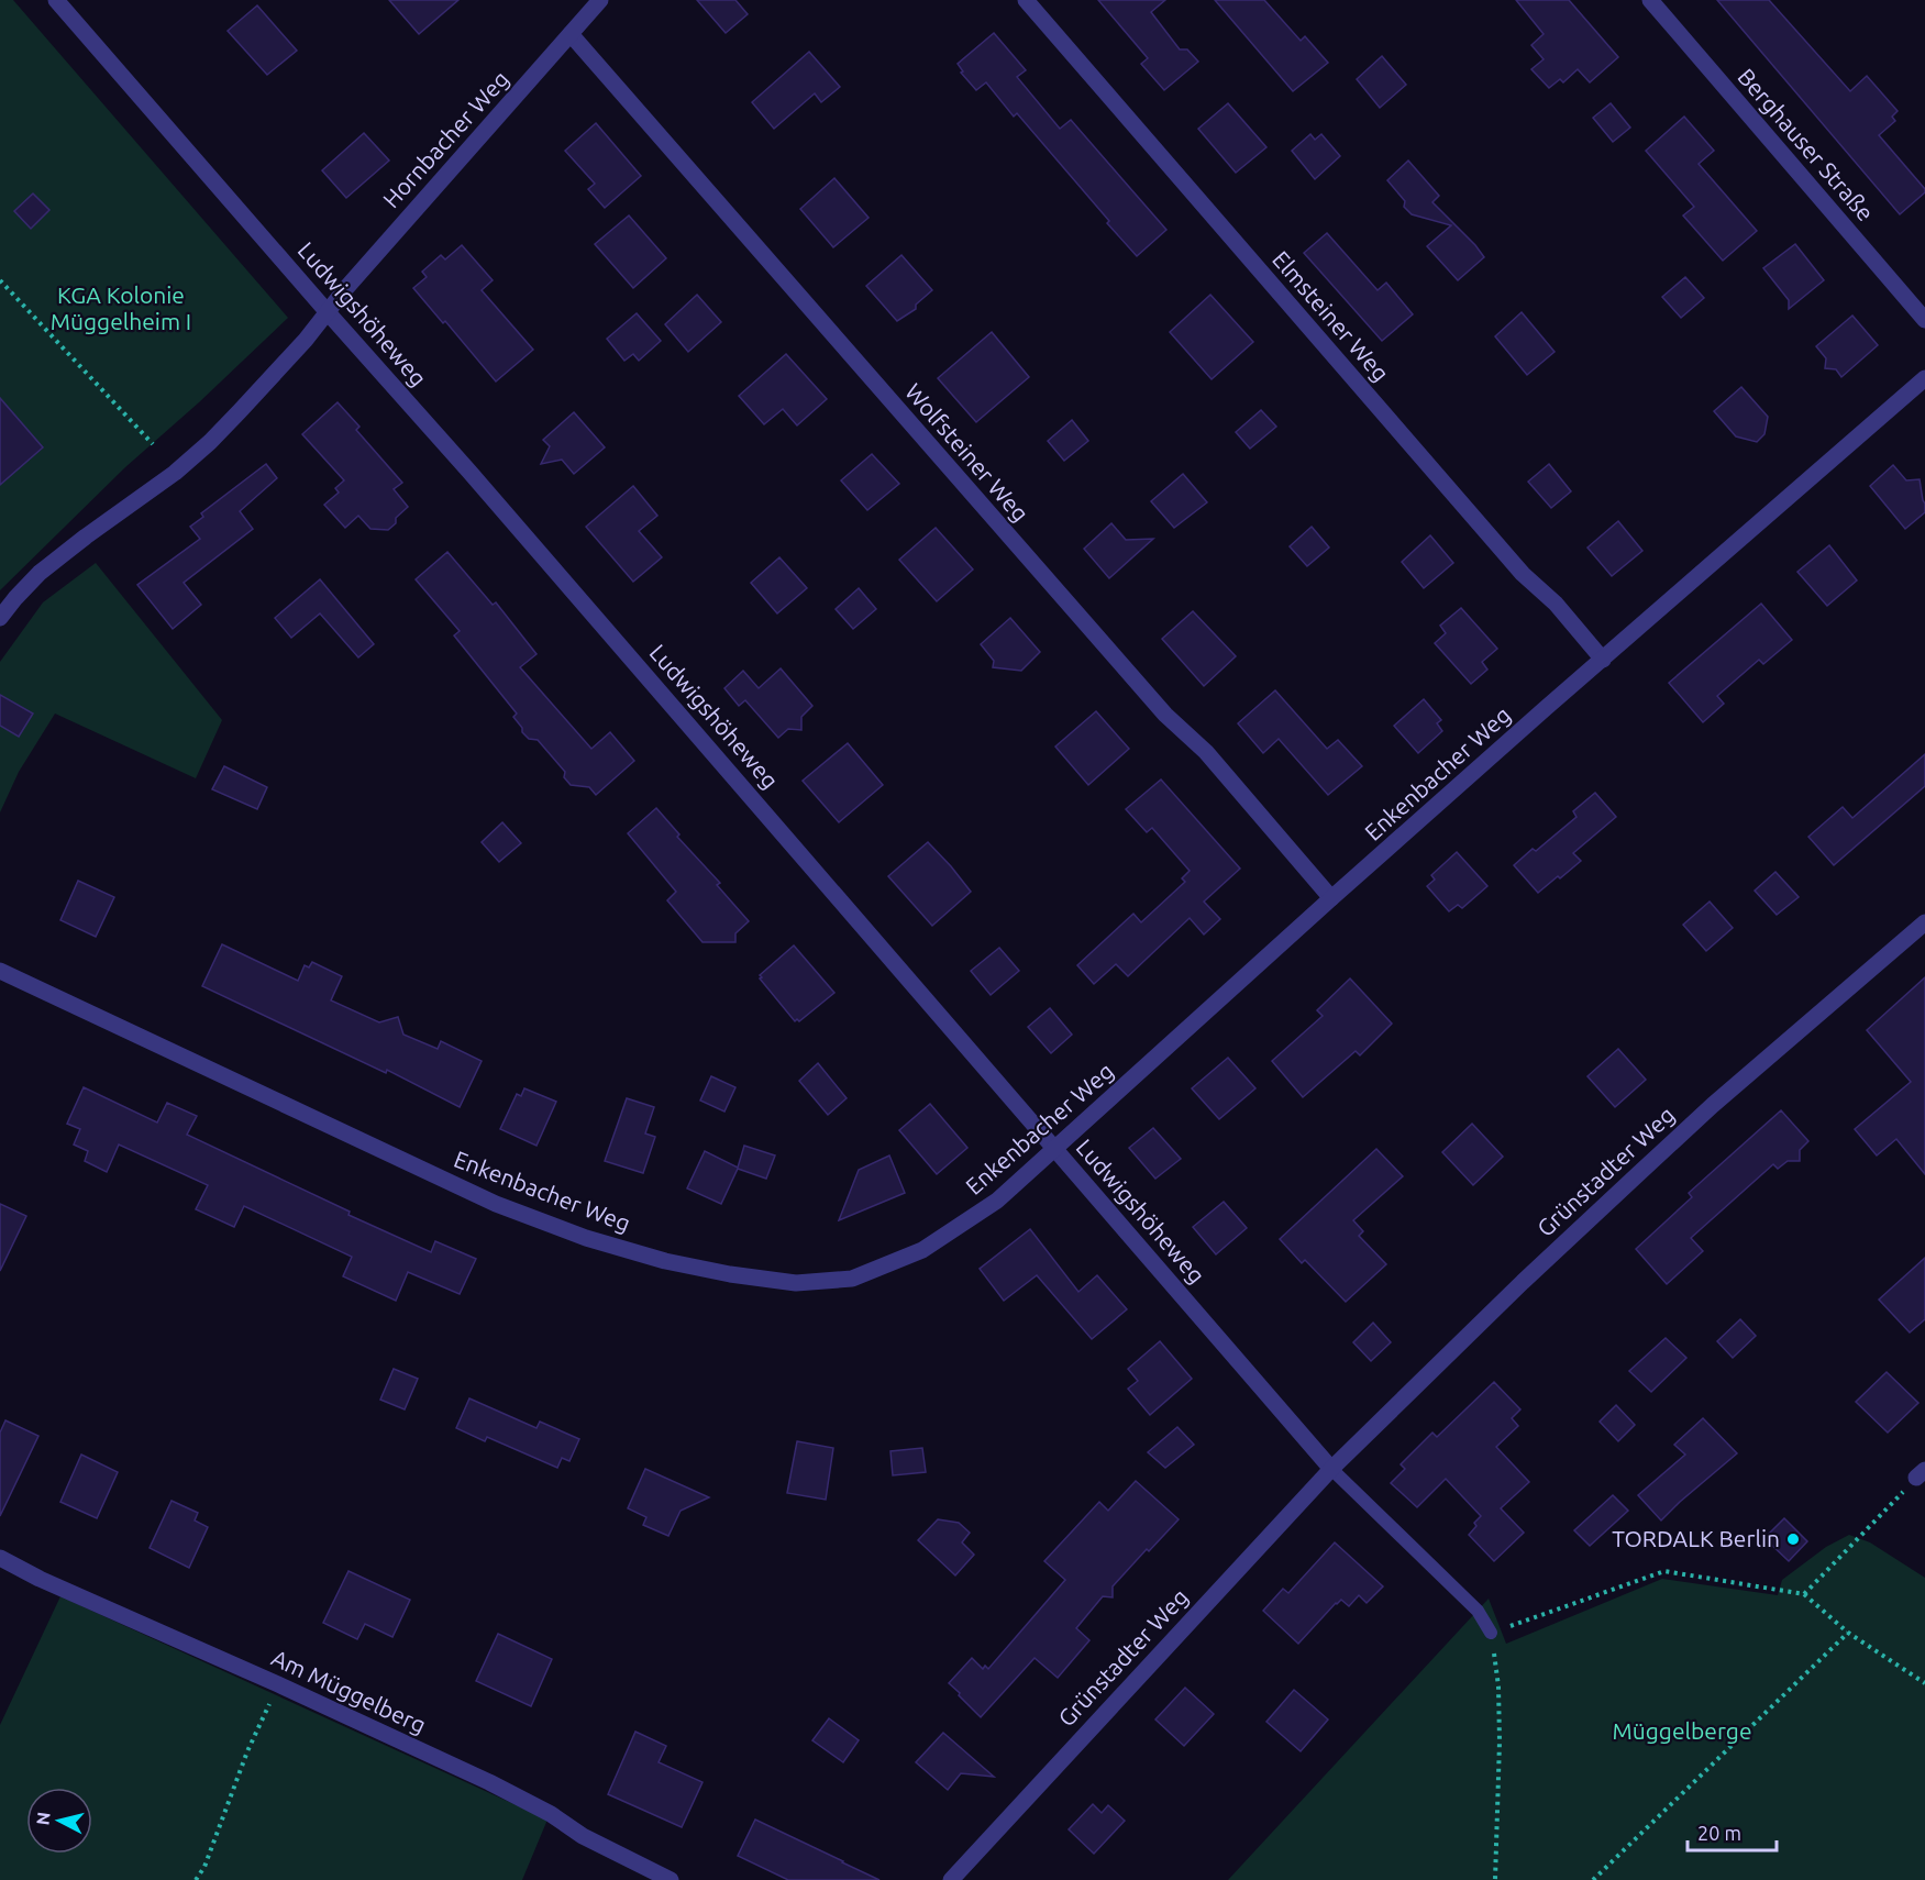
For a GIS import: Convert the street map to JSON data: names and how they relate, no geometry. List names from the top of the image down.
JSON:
{
  "streets": {
    "street": [
      "Hornbacher Weg",
      "Berghauser Straße",
      "Ludwigshöheweg",
      "Elmsteiner Weg",
      "Wolfsteiner Weg",
      "Enkenbacher Weg",
      "Grünstadter Weg",
      "Am Müggelberg"
    ]
  },
  "crossings": [
    ["Hornbacher Weg", "Ludwigshöheweg"],
    ["Hornbacher Weg", "Wolfsteiner Weg"],
    ["Ludwigshöheweg", "Enkenbacher Weg"],
    ["Ludwigshöheweg", "Grünstadter Weg"],
    ["Elmsteiner Weg", "Enkenbacher Weg"],
    ["Wolfsteiner Weg", "Enkenbacher Weg"]
  ],
  "parks": ["KGA Kolonie Müggelheim I", "Müggelberge"],
  "places": ["TORDALK Berlin"],
  "scale_bar": "20 m",
  "north": "left"
}
